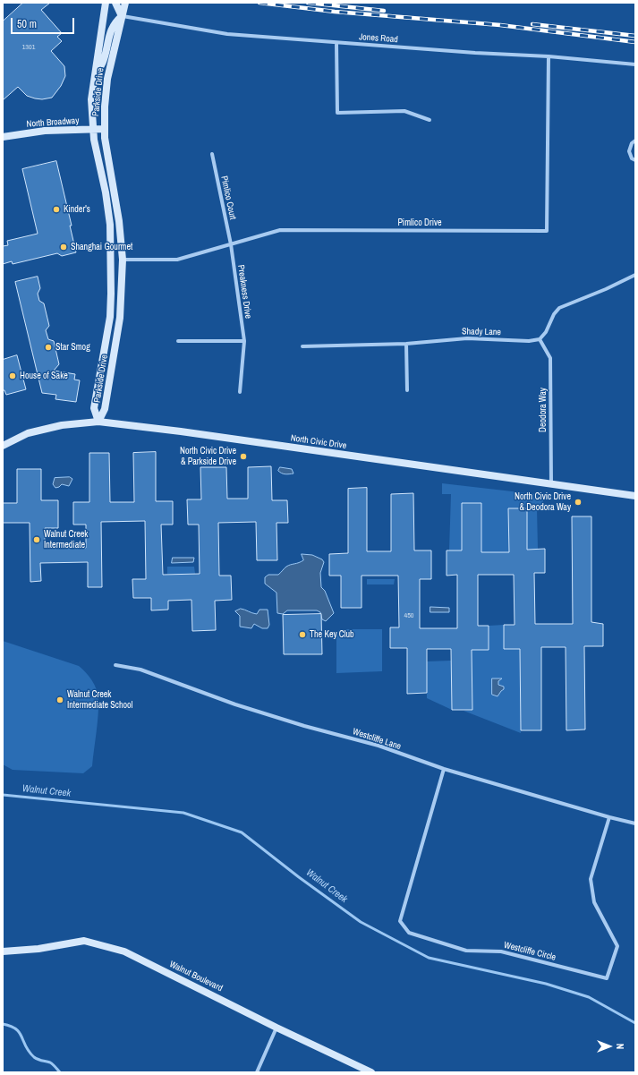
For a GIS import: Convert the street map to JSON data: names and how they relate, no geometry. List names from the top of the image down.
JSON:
{
  "streets": {
    "street": [
      "Jones Road",
      "Parkside Drive",
      "North Broadway",
      "Pimlico Court",
      "Pimlico Drive",
      "Preakness Drive",
      "Shady Lane",
      "Deodora Way",
      "North Civic Drive",
      "Westcliffe Lane",
      "Westcliffe Circle",
      "Walnut Boulevard"
    ]
  },
  "crossings": [
    ["Jones Road", "Parkside Drive"],
    ["Jones Road", "Pimlico Drive"],
    ["Parkside Drive", "North Broadway"],
    ["Parkside Drive", "Pimlico Drive"],
    ["Parkside Drive", "North Civic Drive"],
    ["Pimlico Court", "Pimlico Drive"],
    ["Pimlico Court", "Preakness Drive"],
    ["Pimlico Drive", "Preakness Drive"],
    ["Shady Lane", "Deodora Way"],
    ["Deodora Way", "North Civic Drive"],
    ["Westcliffe Lane", "Westcliffe Circle"]
  ],
  "water": ["Walnut Creek"],
  "places": [
    "Kinder's",
    "Shanghai Gourmet",
    "Star Smog",
    "House of Sake",
    "North Civic Drive & Parkside Drive",
    "North Civic Drive & Deodora Way",
    "Walnut Creek Intermediate",
    "The Key Club",
    "Walnut Creek Intermediate School"
  ],
  "house_numbers": ["1301", "450"],
  "scale_bar": "50 m",
  "north": "right"
}
